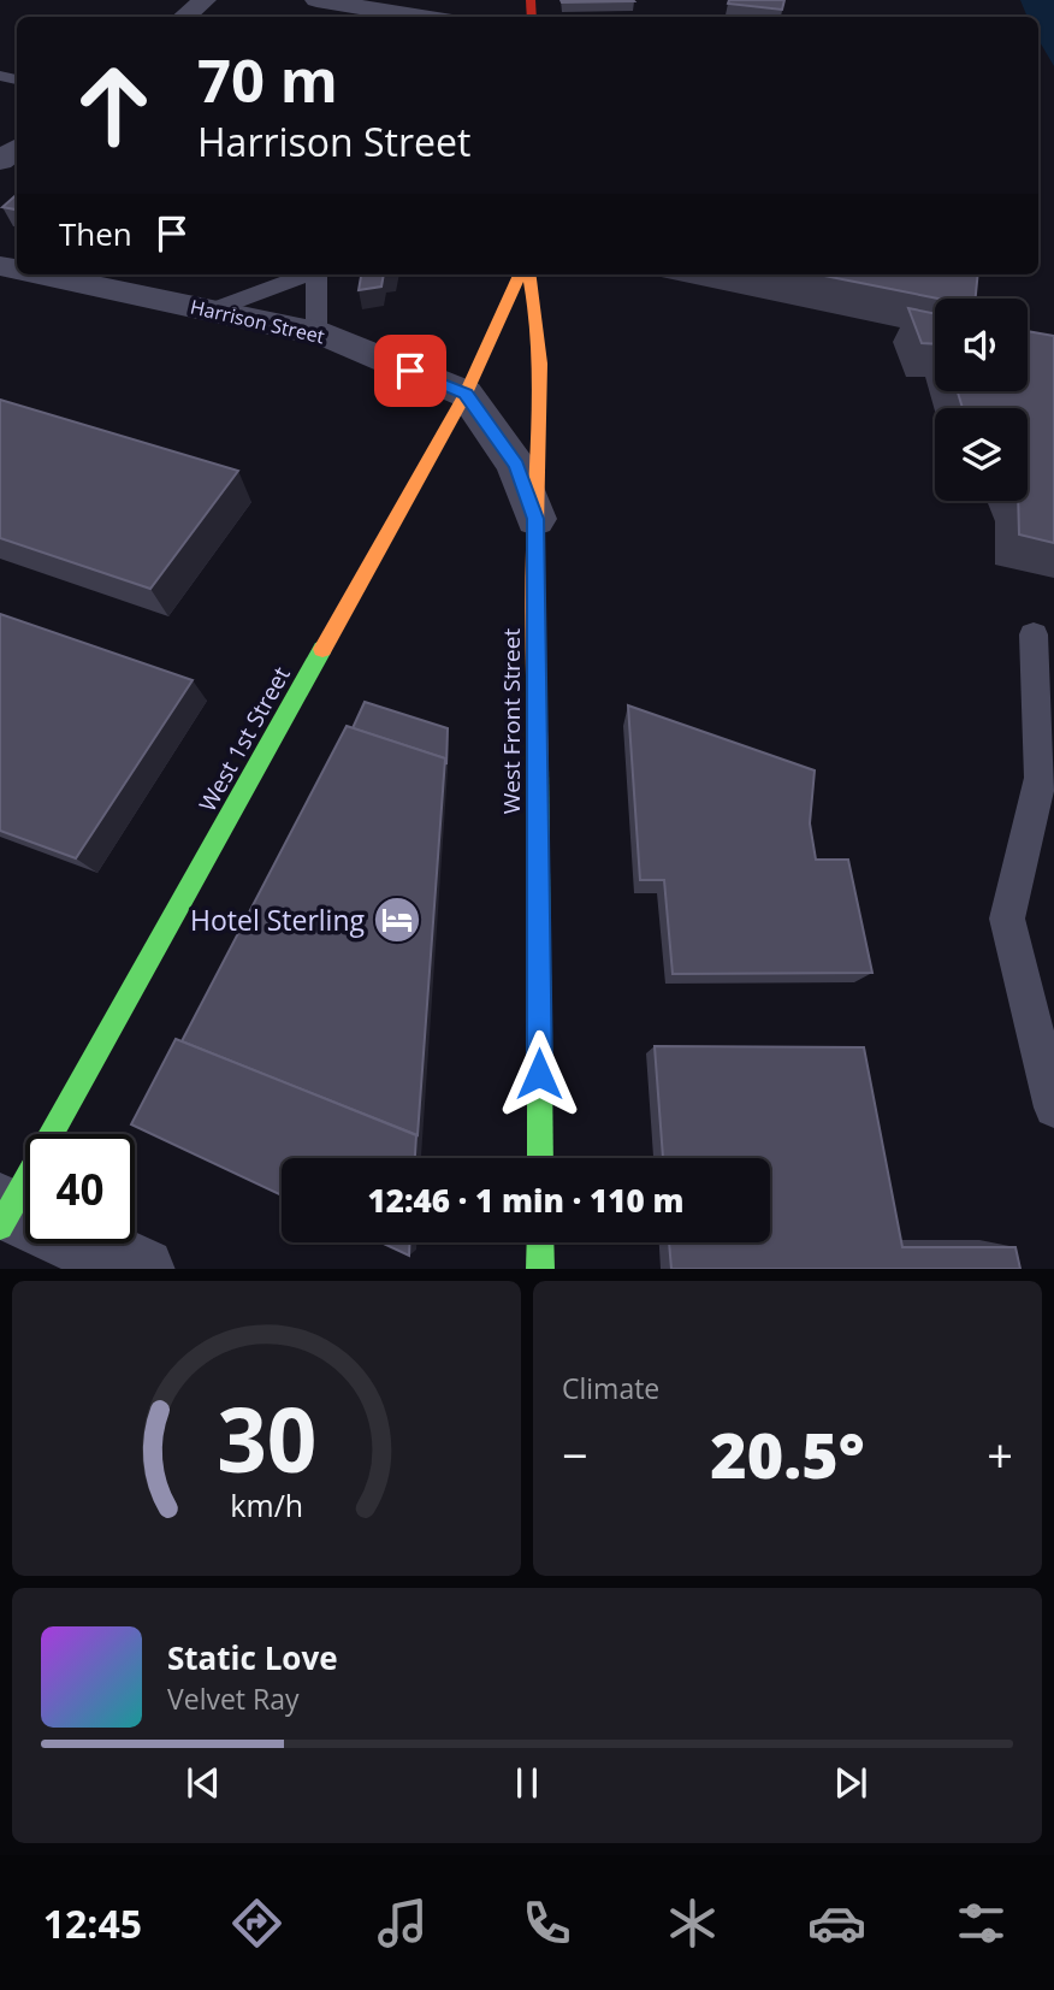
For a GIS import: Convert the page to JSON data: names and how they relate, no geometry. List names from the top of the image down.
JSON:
{
  "streets": {
    "street": ["Harrison Street", "West Front Street", "West 1st Street"]
  },
  "crossings": [
    ["Harrison Street", "West 1st Street"]
  ],
  "places": {
    "hotel": ["Hotel Sterling"]
  },
  "page": {
    "turn": ["70 m", "Harrison Street"],
    "then": "Then",
    "limit": "40",
    "trip": "12:46 · 1 min · 110 m",
    "tile": "Climate",
    "heat": ["−", "20.5°", "+"],
    "song": ["Static Love", "Velvet Ray"],
    "tabs": "12:45",
    "gauge": ["30", "km/h"]
  }
}
